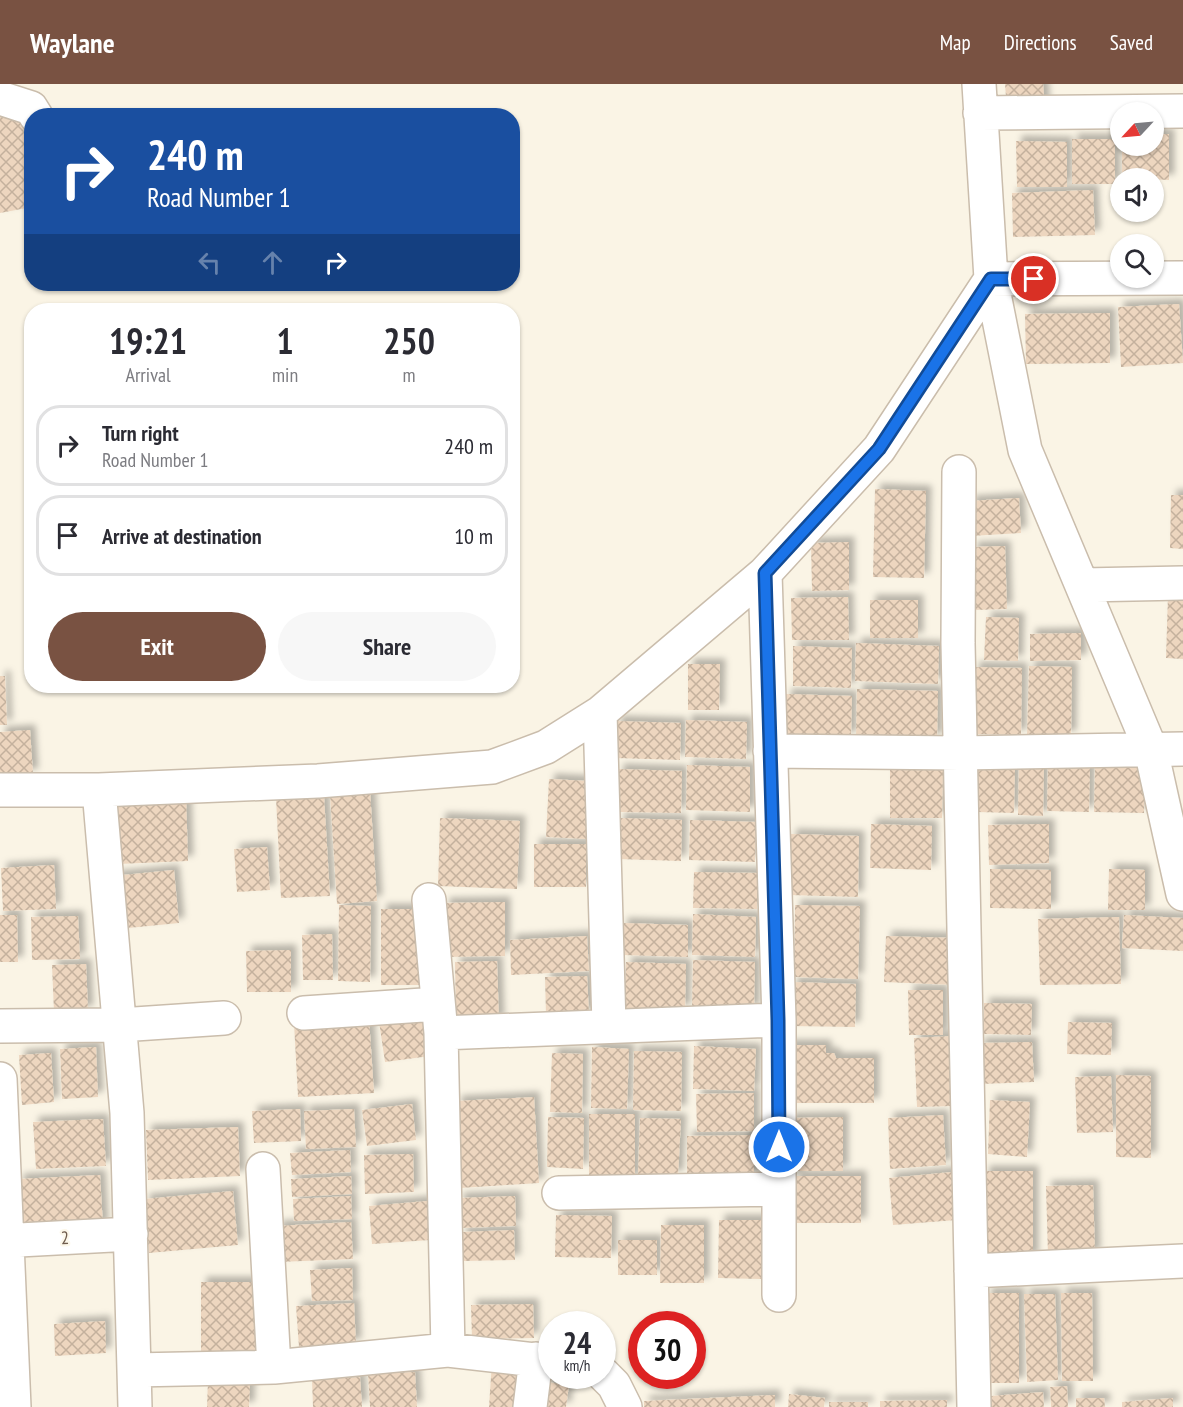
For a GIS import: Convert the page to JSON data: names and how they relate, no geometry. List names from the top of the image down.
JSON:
{
  "streets": {
    "street": ["2"]
  },
  "north": "bottom left",
  "page": {
    "header": "Waylane",
    "nav": ["Map", "Directions", "Saved"],
    "turn": ["240 m", "Road Number 1"],
    "eta": [
      "19:21",
      "Arrival",
      "1",
      "min",
      "250",
      "m"
    ],
    "list": [
      {
        "name": "Turn right",
        "note": "Road Number 1",
        "value": "240 m"
      },
      {
        "name": "Arrive at destination",
        "value": "10 m"
      }
    ],
    "buttons": ["Exit", "Share"],
    "speed": "24 km/h",
    "limit": "30"
  }
}
